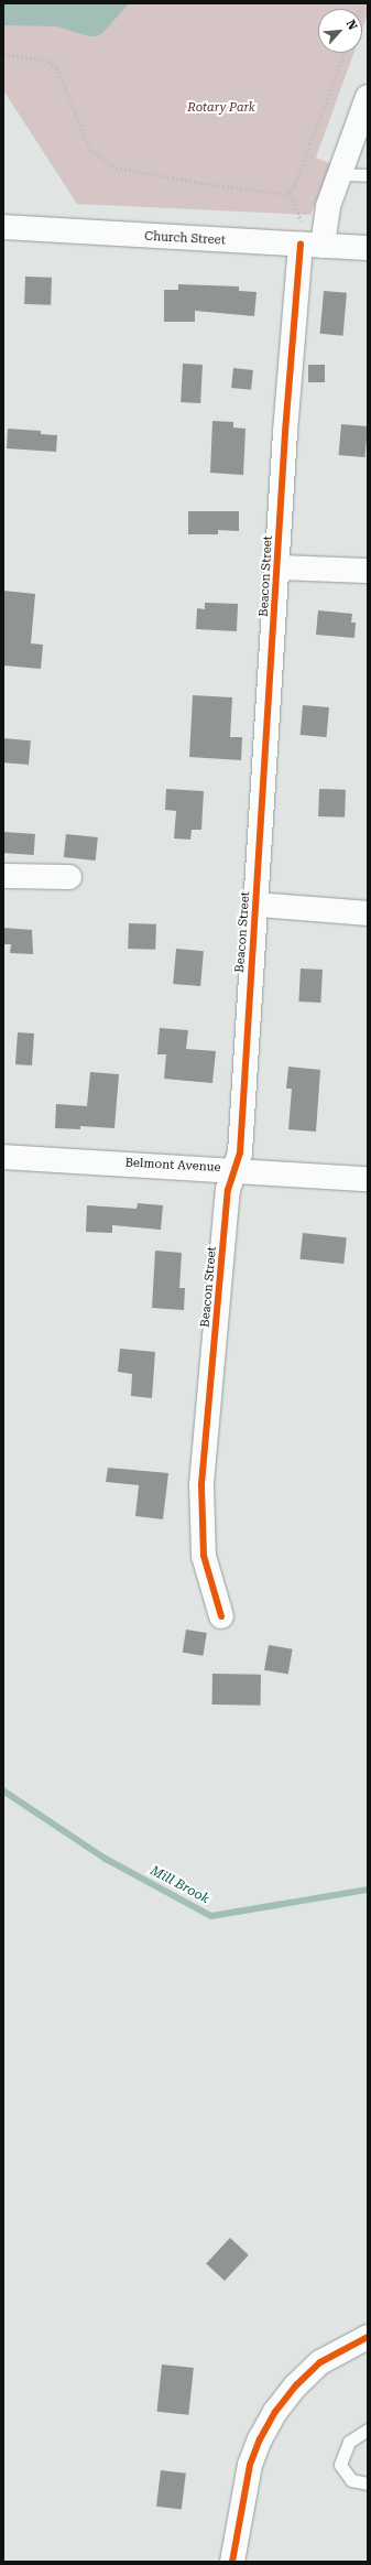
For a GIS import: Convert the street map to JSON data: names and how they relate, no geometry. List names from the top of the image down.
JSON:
{
  "streets": {
    "street": ["Church Street", "Beacon Street", "Belmont Avenue"]
  },
  "crossings": [
    ["Church Street", "Beacon Street"],
    ["Beacon Street", "Belmont Avenue"]
  ],
  "water": ["Mill Brook"],
  "parks": ["Rotary Park"],
  "north": "top right"
}
